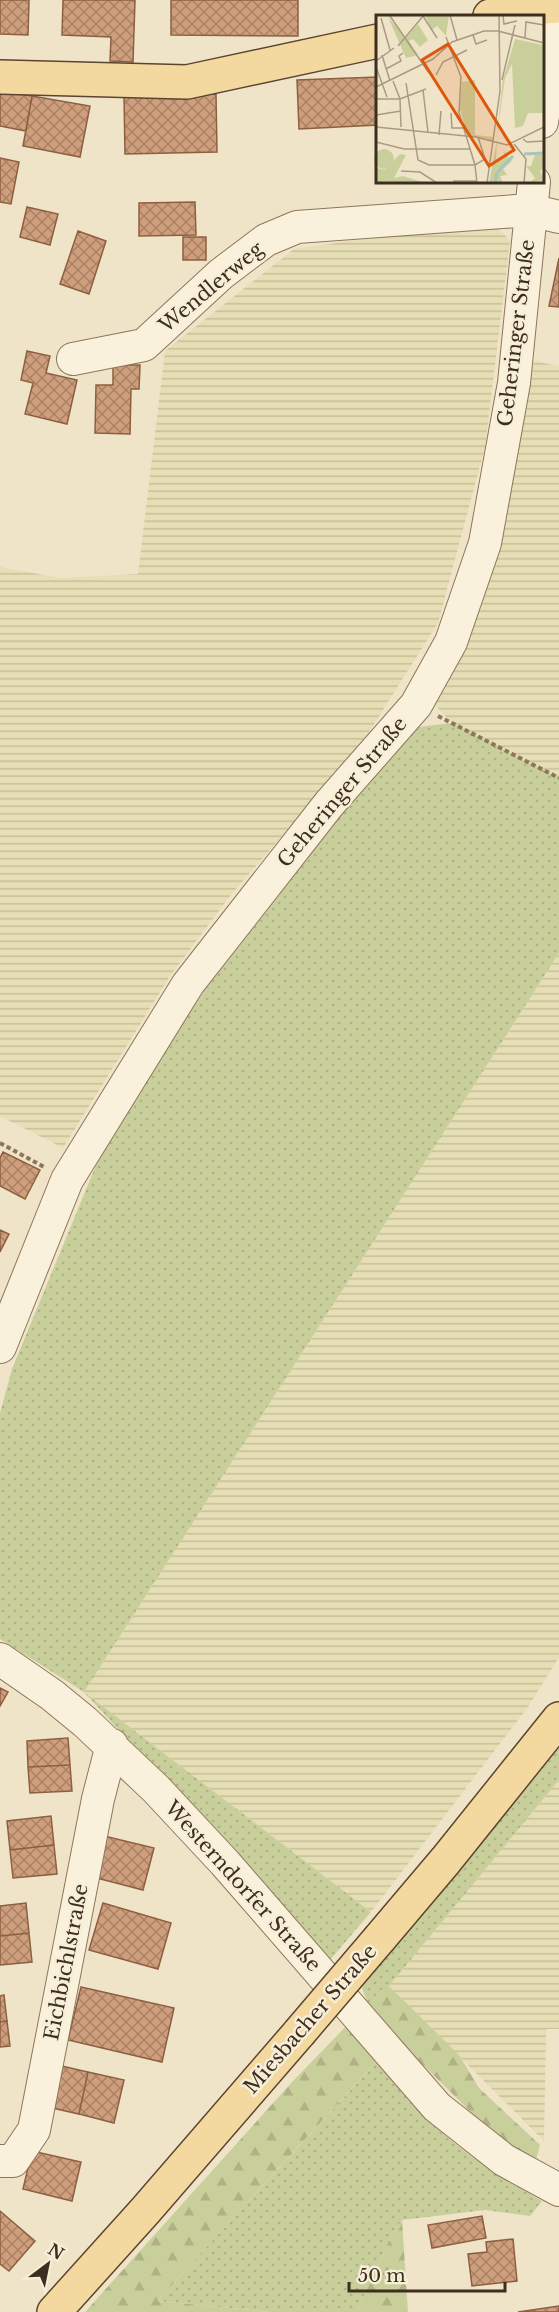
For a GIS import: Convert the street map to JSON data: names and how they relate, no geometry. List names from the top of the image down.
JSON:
{
  "streets": {
    "main road": ["Miesbacher Straße"],
    "street": [
      "Wendlerweg",
      "Geheringer Straße",
      "Westerndorfer Straße",
      "Eichbichlstraße"
    ]
  },
  "crossings": [
    ["Wendlerweg", "Geheringer Straße"],
    ["Westerndorfer Straße", "Eichbichlstraße"]
  ],
  "scale_bar": "50 m",
  "north": "top right"
}
